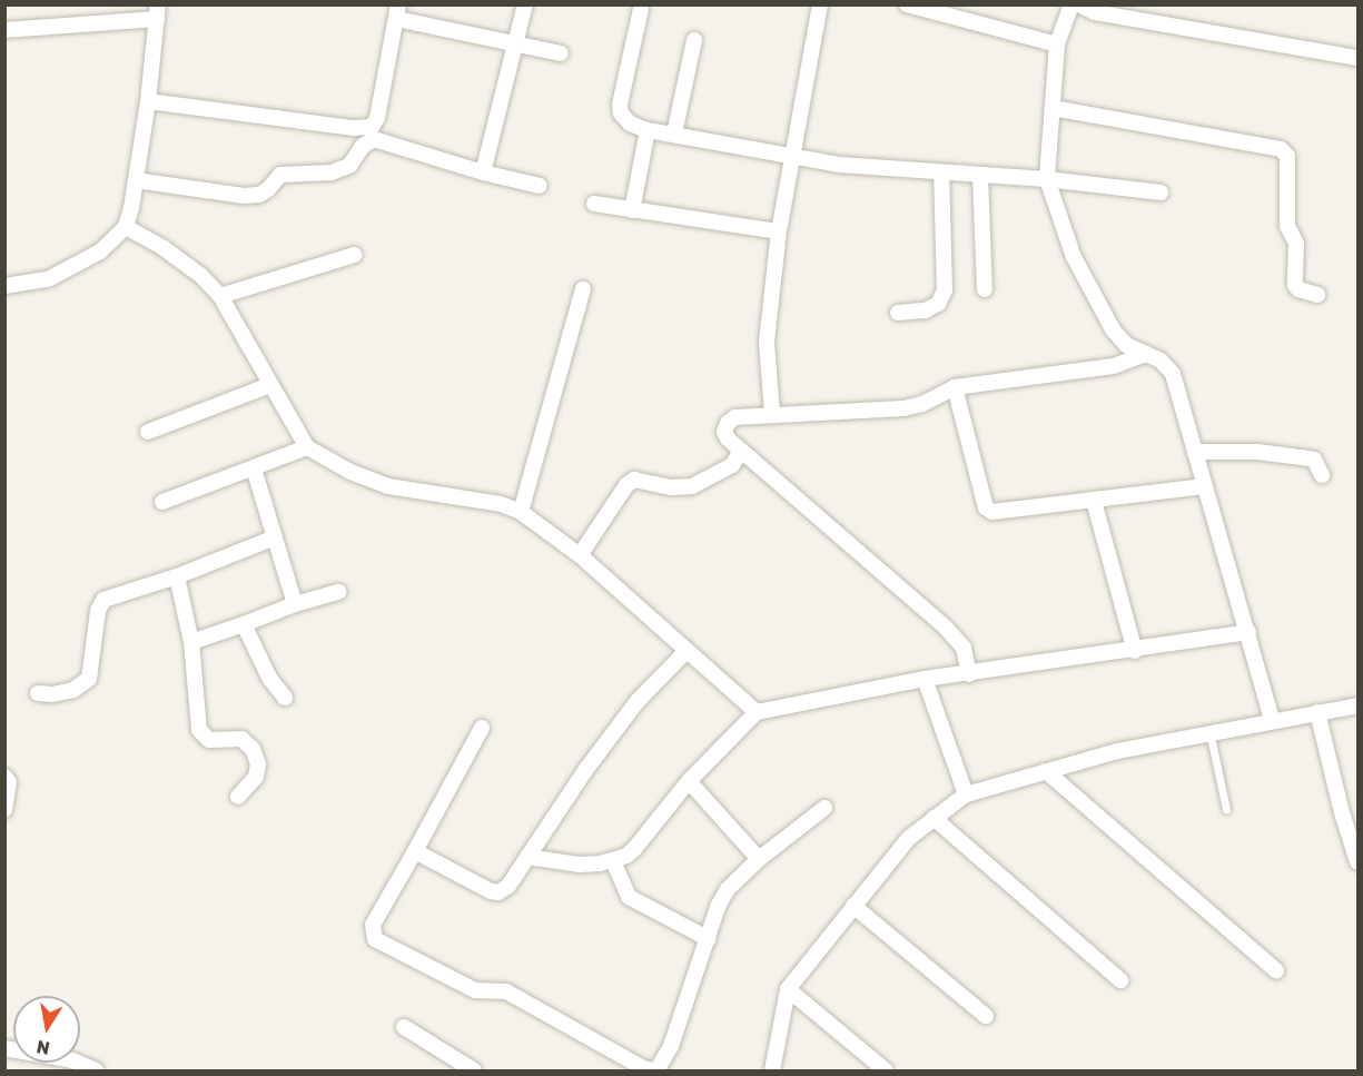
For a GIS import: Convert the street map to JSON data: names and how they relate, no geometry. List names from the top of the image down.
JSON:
{
  "north": "bottom"
}
